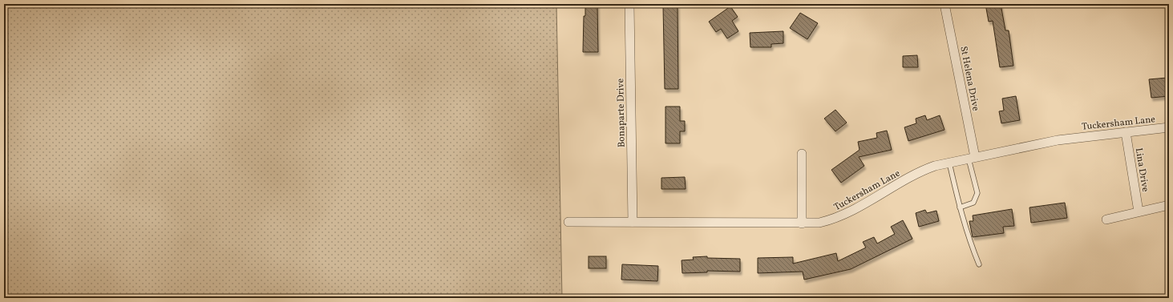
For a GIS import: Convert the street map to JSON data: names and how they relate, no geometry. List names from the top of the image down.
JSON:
{
  "streets": {
    "street": [
      "St Helena Drive",
      "Bonaparte Drive",
      "Tuckersham Lane",
      "Lina Drive"
    ]
  },
  "crossings": [
    ["St Helena Drive", "Tuckersham Lane"],
    ["Bonaparte Drive", "Tuckersham Lane"],
    ["Tuckersham Lane", "Lina Drive"]
  ]
}
